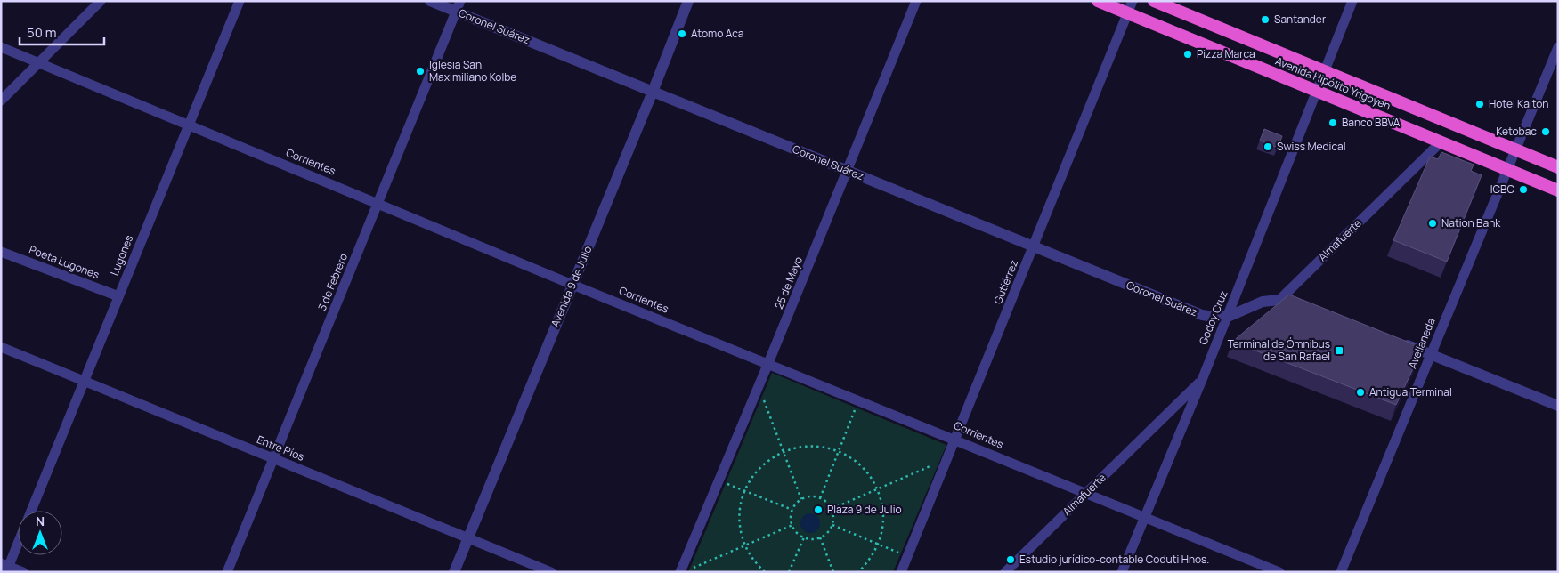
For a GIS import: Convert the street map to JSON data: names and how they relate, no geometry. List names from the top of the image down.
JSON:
{
  "streets": {
    "highway": ["Avenida Hipólito Yrigoyen"],
    "street": [
      "Coronel Suárez",
      "Corrientes",
      "Almafuerte",
      "Lugones",
      "Poeta Lugones",
      "3 de Febrero",
      "Gutiérrez",
      "25 de Mayo",
      "Avenida 9 de Julio",
      "Godoy Cruz",
      "Avellaneda",
      "Entre Ríos"
    ]
  },
  "crossings": [
    ["Coronel Suárez", "3 de Febrero"],
    ["Coronel Suárez", "Gutiérrez"],
    ["Coronel Suárez", "25 de Mayo"],
    ["Coronel Suárez", "Avenida 9 de Julio"],
    ["Coronel Suárez", "Godoy Cruz"],
    ["Avenida Hipólito Yrigoyen", "Almafuerte"],
    ["Avenida Hipólito Yrigoyen", "Gutiérrez"],
    ["Avenida Hipólito Yrigoyen", "Godoy Cruz"],
    ["Avenida Hipólito Yrigoyen", "Avellaneda"],
    ["Corrientes", "Almafuerte"],
    ["Corrientes", "Lugones"],
    ["Corrientes", "3 de Febrero"],
    ["Corrientes", "Gutiérrez"],
    ["Corrientes", "25 de Mayo"],
    ["Corrientes", "Avenida 9 de Julio"],
    ["Corrientes", "Godoy Cruz"],
    ["Almafuerte", "Godoy Cruz"],
    ["Lugones", "Poeta Lugones"],
    ["Lugones", "Entre Ríos"],
    ["3 de Febrero", "Entre Ríos"],
    ["Avenida 9 de Julio", "Entre Ríos"]
  ],
  "places": {
    "other": [
      "Santander",
      "Atomo Aca",
      "Pizza Marca",
      "Iglesia San Maximiliano Kolbe",
      "Hotel Kalton",
      "Banco BBVA",
      "Ketobac",
      "Swiss Medical",
      "ICBC",
      "Nation Bank",
      "Antigua Terminal",
      "Plaza 9 de Julio",
      "Estudio jurídico-contable Coduti Hnos."
    ],
    "transit": ["Terminal de Ómnibus de San Rafael"]
  },
  "scale_bar": "50 m",
  "north": "top"
}
